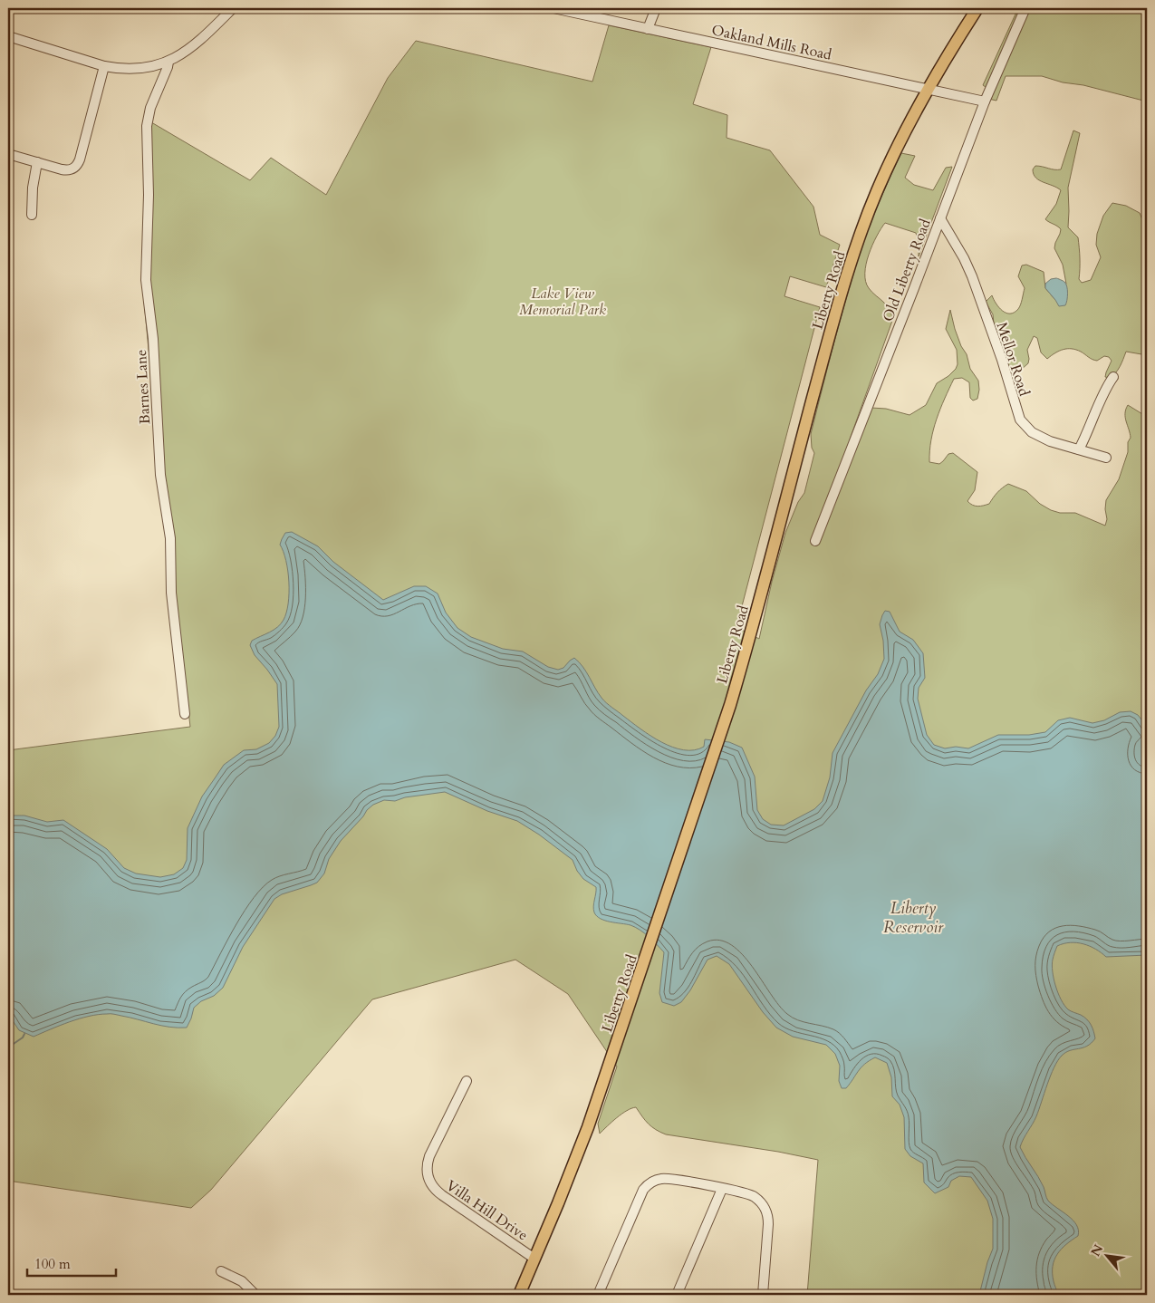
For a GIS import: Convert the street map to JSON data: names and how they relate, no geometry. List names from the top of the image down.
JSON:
{
  "streets": {
    "main road": ["Liberty Road"],
    "street": [
      "Oakland Mills Road",
      "Old Liberty Road",
      "Mellor Road",
      "Barnes Lane",
      "Villa Hill Drive"
    ]
  },
  "crossings": [
    ["Oakland Mills Road", "Old Liberty Road"],
    ["Oakland Mills Road", "Liberty Road"],
    ["Old Liberty Road", "Mellor Road"],
    ["Liberty Road", "Villa Hill Drive"]
  ],
  "water": ["Liberty Reservoir"],
  "parks": ["Lake View Memorial Park"],
  "scale_bar": "100 m",
  "north": "top left"
}
